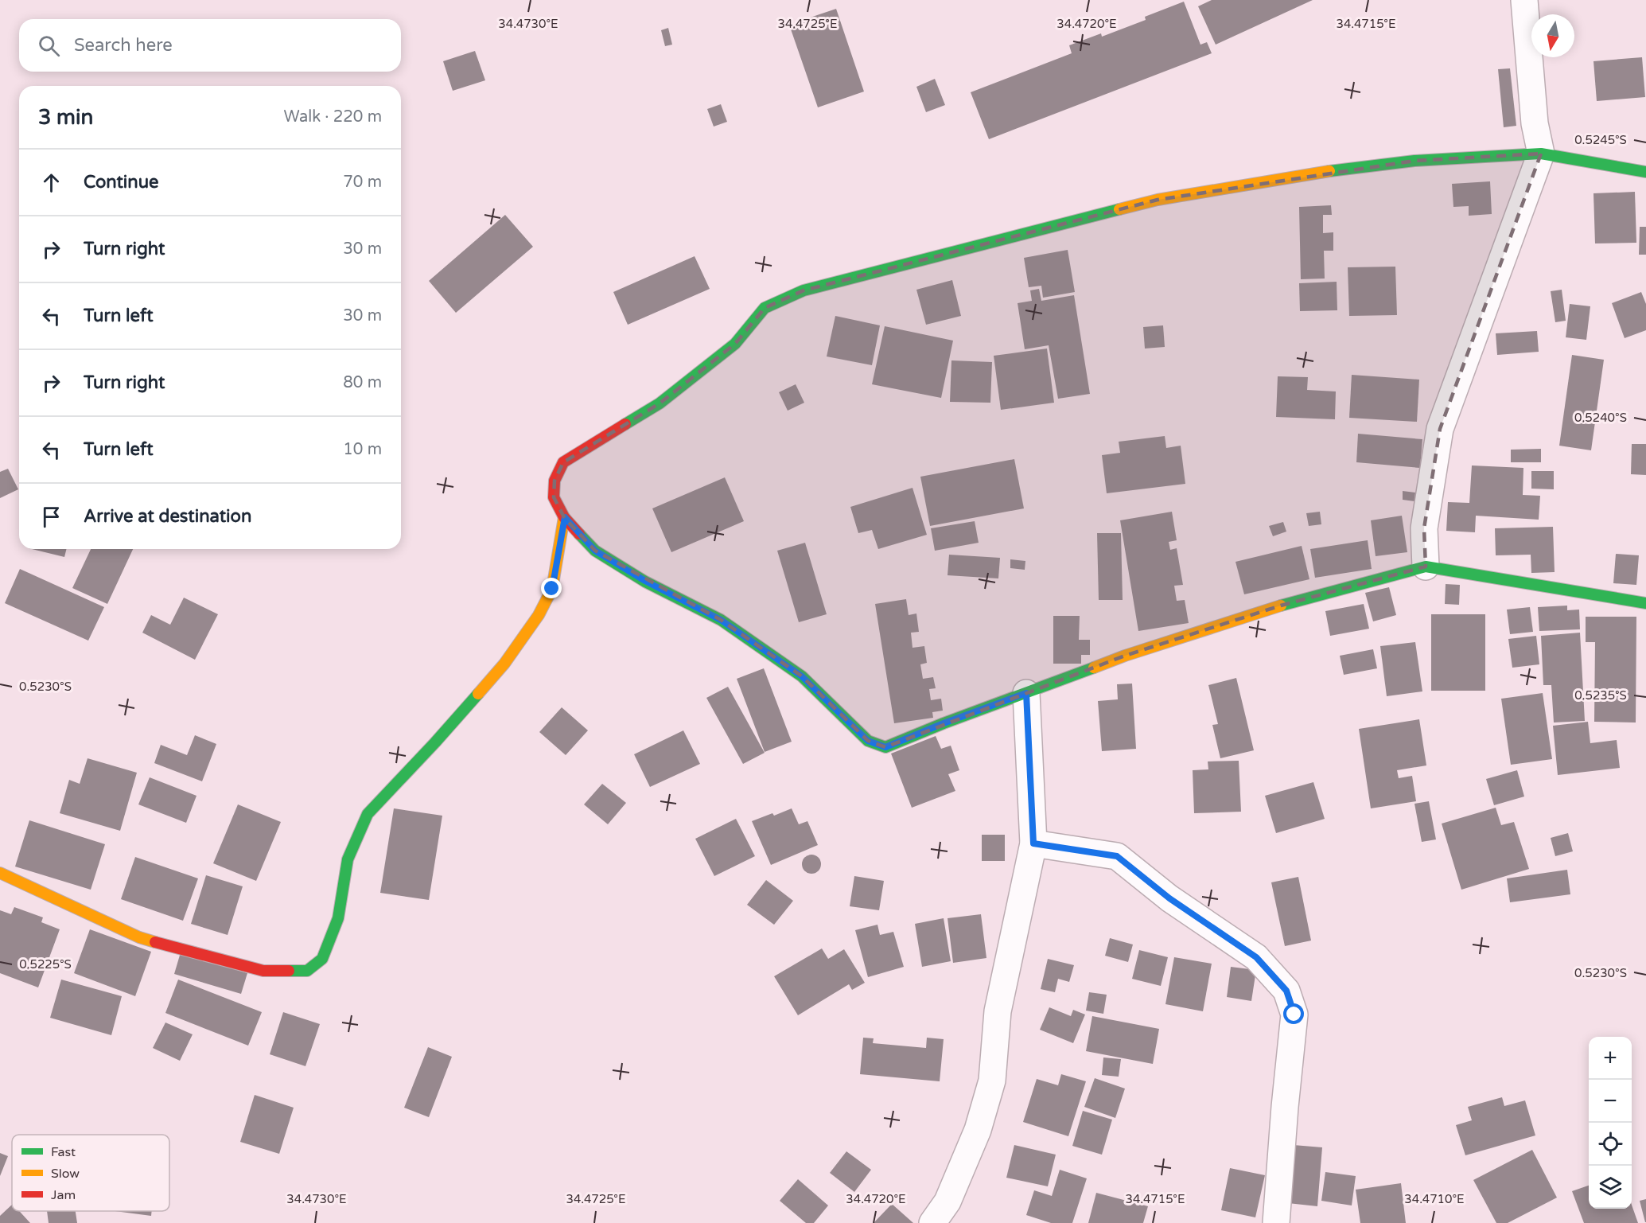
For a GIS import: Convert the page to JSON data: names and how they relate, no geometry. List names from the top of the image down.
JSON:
{
  "legend": ["Fast", "Slow", "Jam"],
  "north": "bottom",
  "page": {
    "search": "Search here",
    "heading": ["3 min", "Walk · 220 m"],
    "list": [
      ["Continue", "70 m"],
      ["Turn right", "30 m"],
      ["Turn left", "30 m"],
      ["Turn right", "80 m"],
      ["Turn left", "10 m"],
      "Arrive at destination"
    ],
    "map_buttons": ["+", "−"]
  },
  "coordinates": [
    "34.4730°E",
    "34.4725°E",
    "34.4720°E",
    "34.4715°E",
    "0.5245°S",
    "0.5240°S",
    "0.5230°S",
    "0.5235°S",
    "0.5225°S",
    "34.4710°E"
  ]
}
